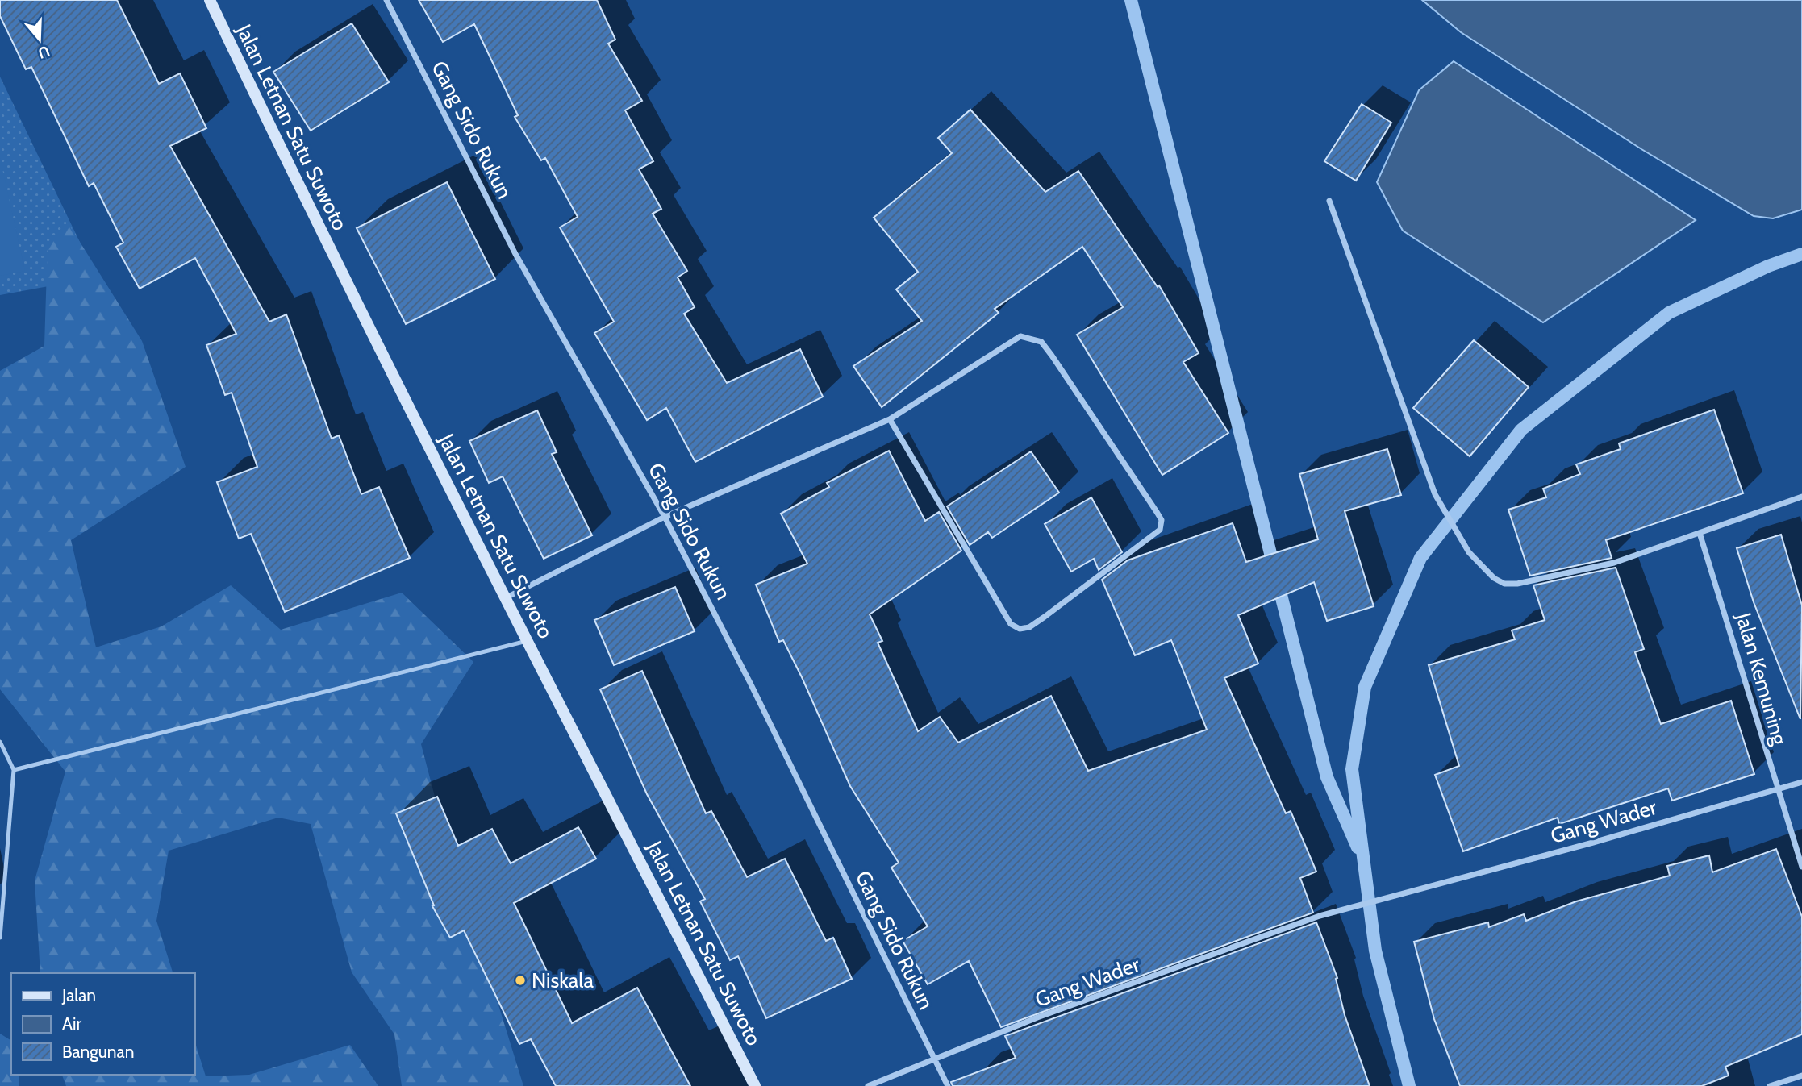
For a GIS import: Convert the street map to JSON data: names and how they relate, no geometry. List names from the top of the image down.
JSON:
{
  "streets": {
    "main road": ["Jalan Letnan Satu Suwoto"],
    "street": ["Gang Sido Rukun", "Jalan Kemuning", "Gang Wader"]
  },
  "crossings": [
    ["Gang Sido Rukun", "Gang Wader"],
    ["Jalan Kemuning", "Gang Wader"]
  ],
  "places": ["Niskala"],
  "legend": ["Jalan", "Air", "Bangunan"],
  "north": "bottom"
}
